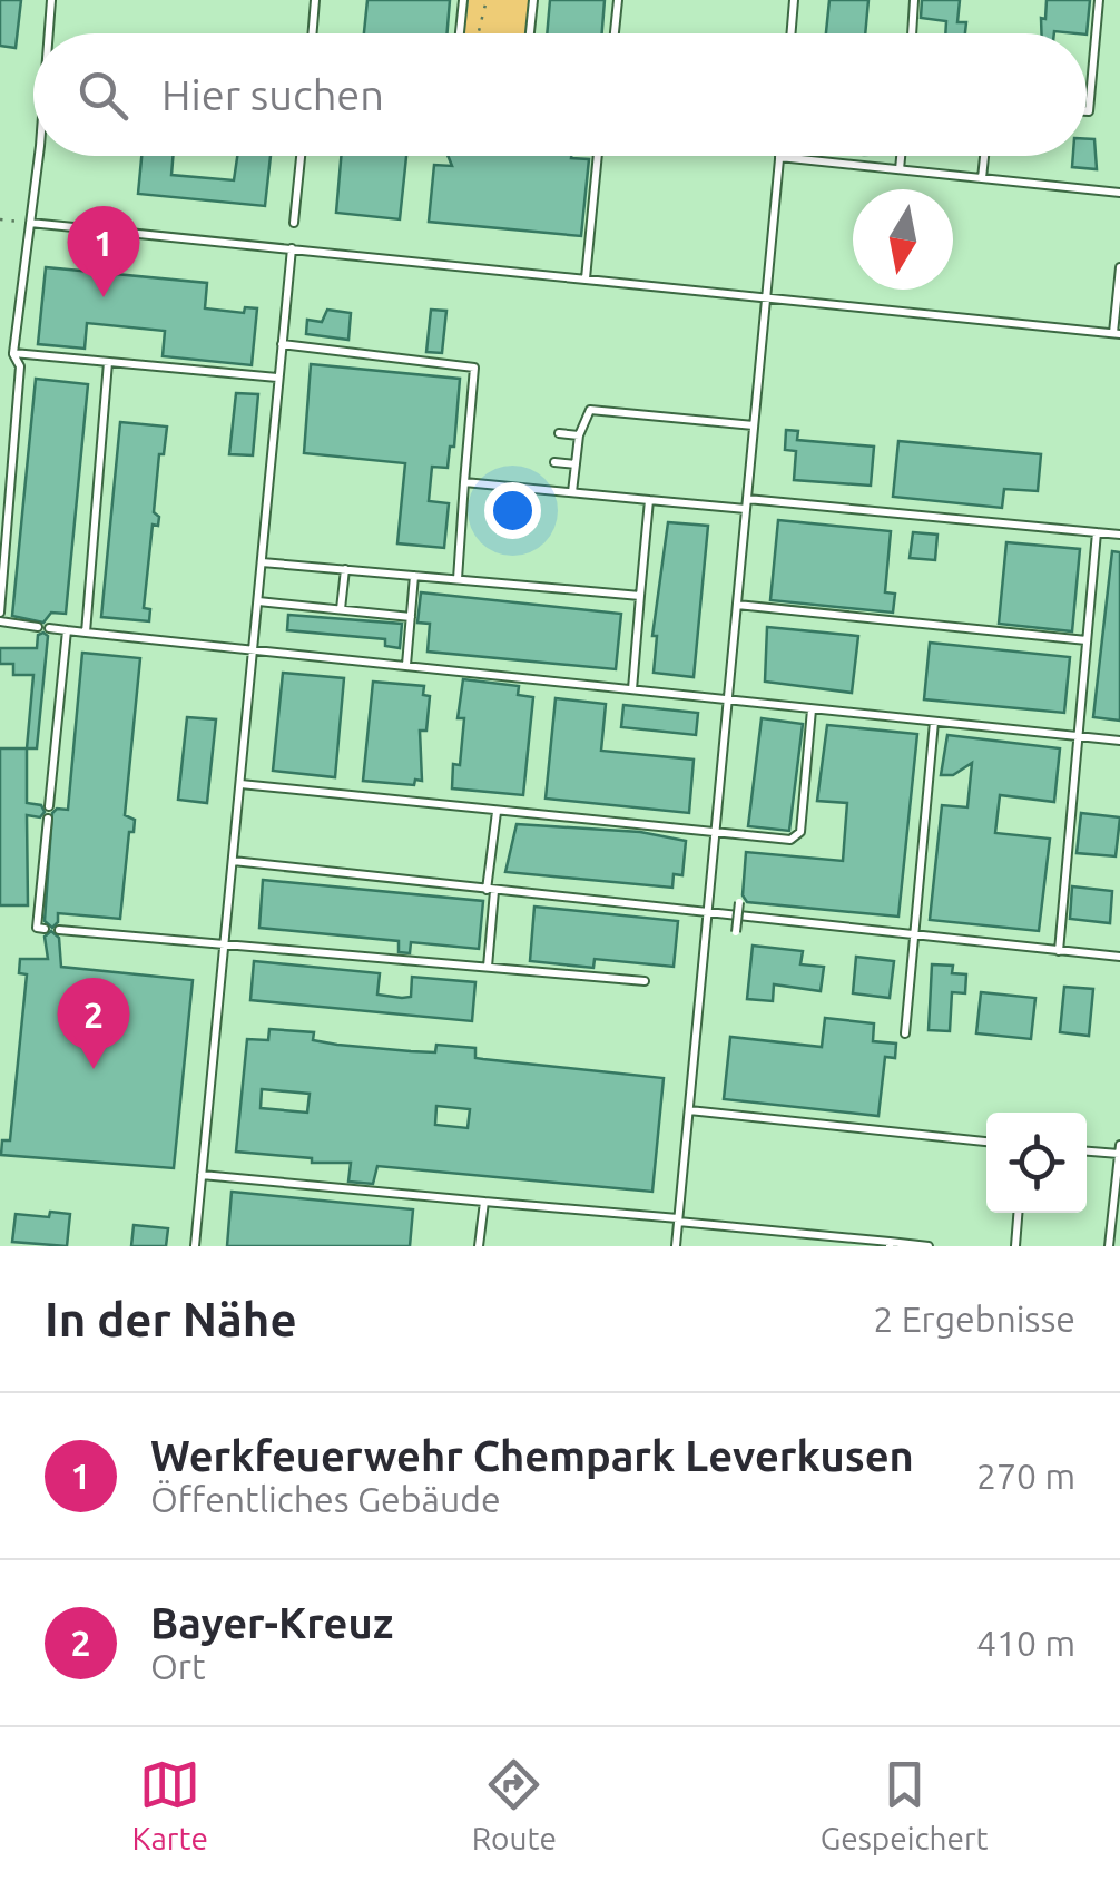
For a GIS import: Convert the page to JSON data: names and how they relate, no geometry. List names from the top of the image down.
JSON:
{
  "north": "bottom",
  "page": {
    "search": "Hier suchen",
    "pins": ["1", "2"],
    "heading": ["In der Nähe", "2 Ergebnisse"],
    "list": [
      {
        "mark": "1",
        "name": "Werkfeuerwehr Chempark Leverkusen",
        "note": "Öffentliches Gebäude",
        "value": "270 m"
      },
      {
        "mark": "2",
        "name": "Bayer-Kreuz",
        "note": "Ort",
        "value": "410 m"
      }
    ],
    "nav": ["Karte", "Route", "Gespeichert"]
  }
}
